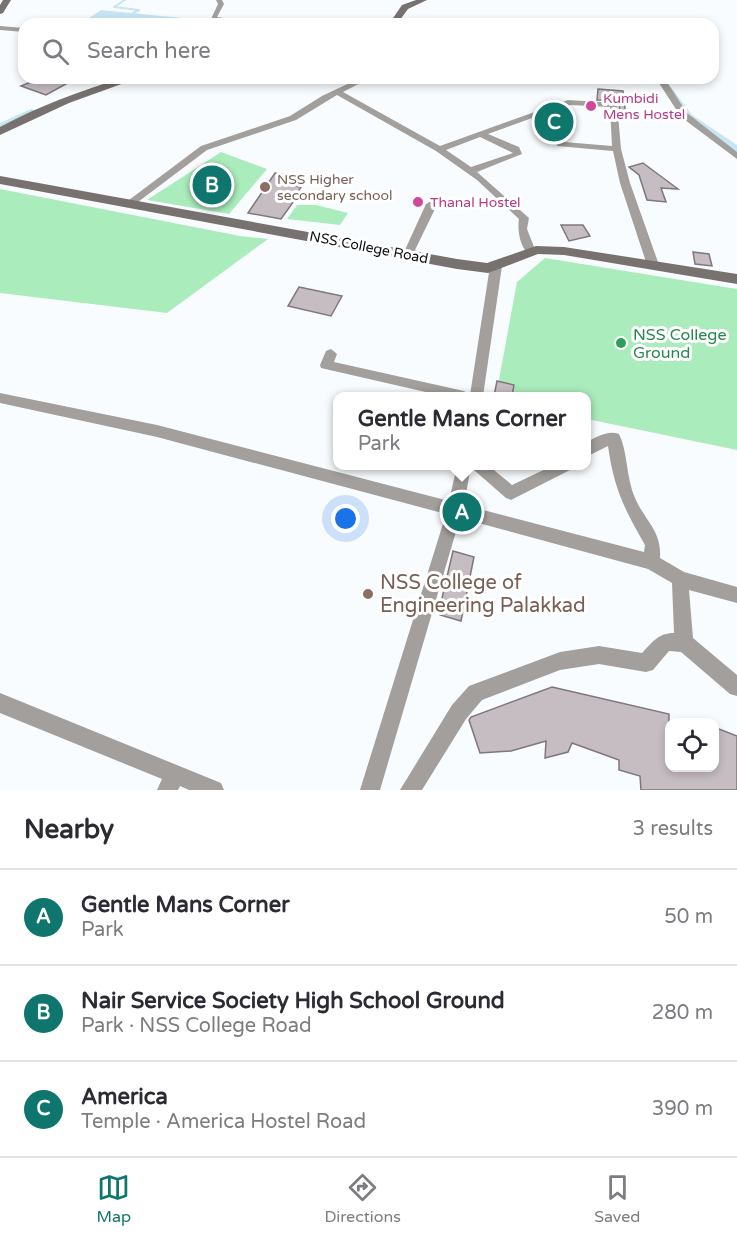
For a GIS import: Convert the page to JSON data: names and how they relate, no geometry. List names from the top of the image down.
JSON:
{
  "streets": {
    "main road": ["NSS College Road"]
  },
  "places": [
    "Kumbidi Mens Hostel",
    "NSS Higher secondary school",
    "Thanal Hostel",
    "NSS College Ground",
    "NSS College of Engineering Palakkad"
  ],
  "page": {
    "search": "Search here",
    "pins": ["C", "B", "A"],
    "popup": ["Gentle Mans Corner", "Park"],
    "heading": ["Nearby", "3 results"],
    "list": [
      {
        "mark": "A",
        "name": "Gentle Mans Corner",
        "note": "Park",
        "value": "50 m"
      },
      {
        "mark": "B",
        "name": "Nair Service Society High School Ground",
        "note": "Park · NSS College Road",
        "value": "280 m"
      },
      {
        "mark": "C",
        "name": "America",
        "note": "Temple · America Hostel Road",
        "value": "390 m"
      }
    ],
    "nav": ["Map", "Directions", "Saved"]
  }
}
